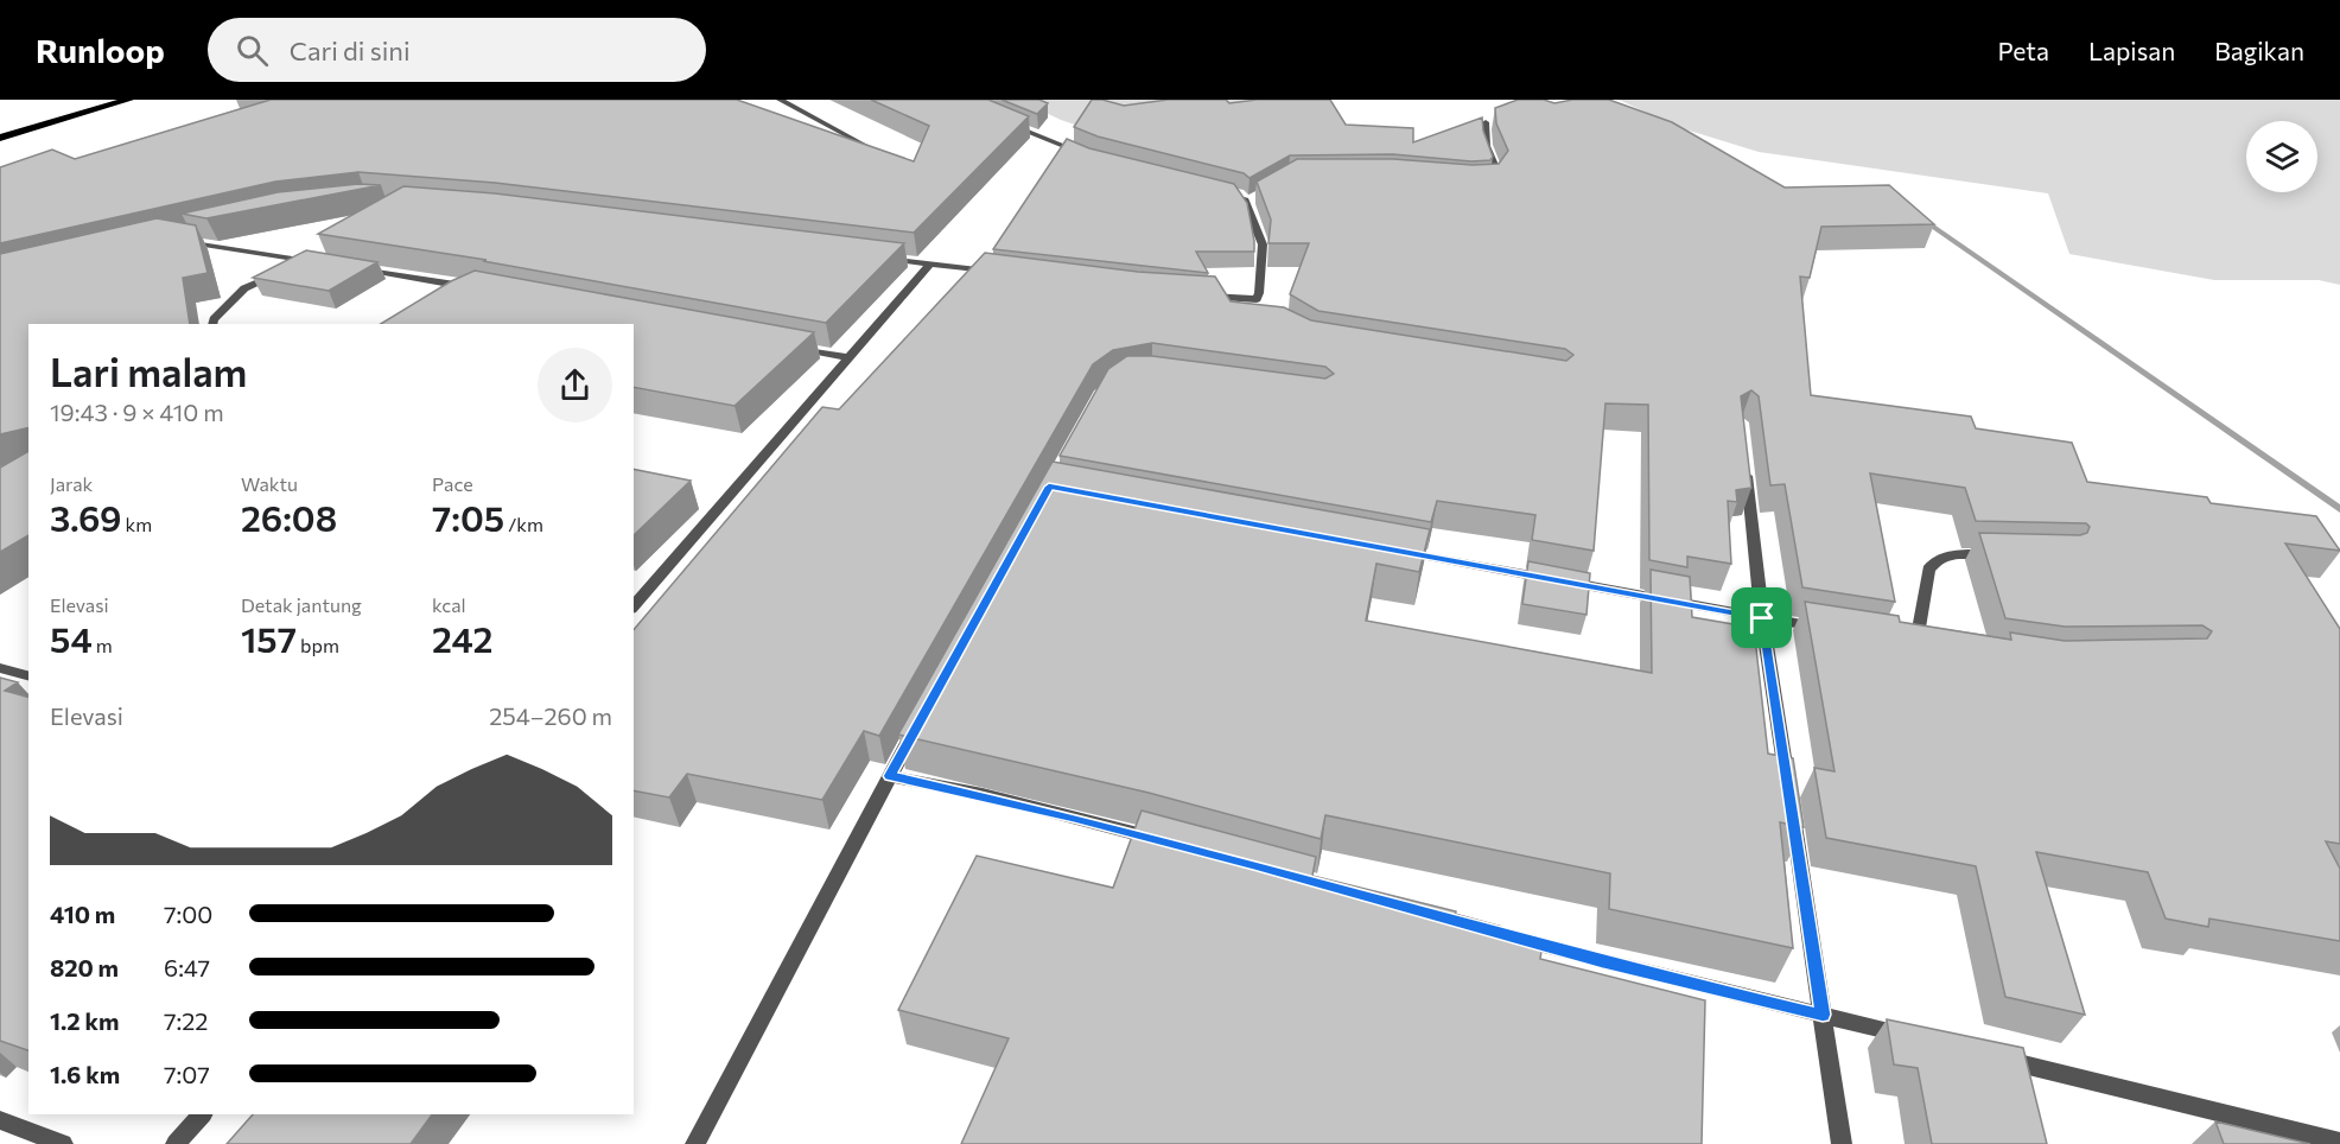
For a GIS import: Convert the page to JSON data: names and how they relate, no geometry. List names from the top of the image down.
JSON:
{
  "page": {
    "header": "Runloop",
    "search": "Cari di sini",
    "nav": ["Peta", "Lapisan", "Bagikan"],
    "heading": ["Lari malam", "19:43 · 9 × 410 m"],
    "stats": [
      ["Jarak", "3.69 km"],
      ["Waktu", "26:08"],
      ["Pace", "7:05 /km"],
      ["Elevasi", "54 m"],
      ["Detak jantung", "157 bpm"],
      ["kcal", "242"]
    ],
    "chart": ["Elevasi", "254–260 m"],
    "list": [
      {
        "name": "410 m",
        "note": "7:00"
      },
      {
        "name": "820 m",
        "note": "6:47"
      },
      {
        "name": "1.2 km",
        "note": "7:22"
      },
      {
        "name": "1.6 km",
        "note": "7:07"
      }
    ]
  }
}
